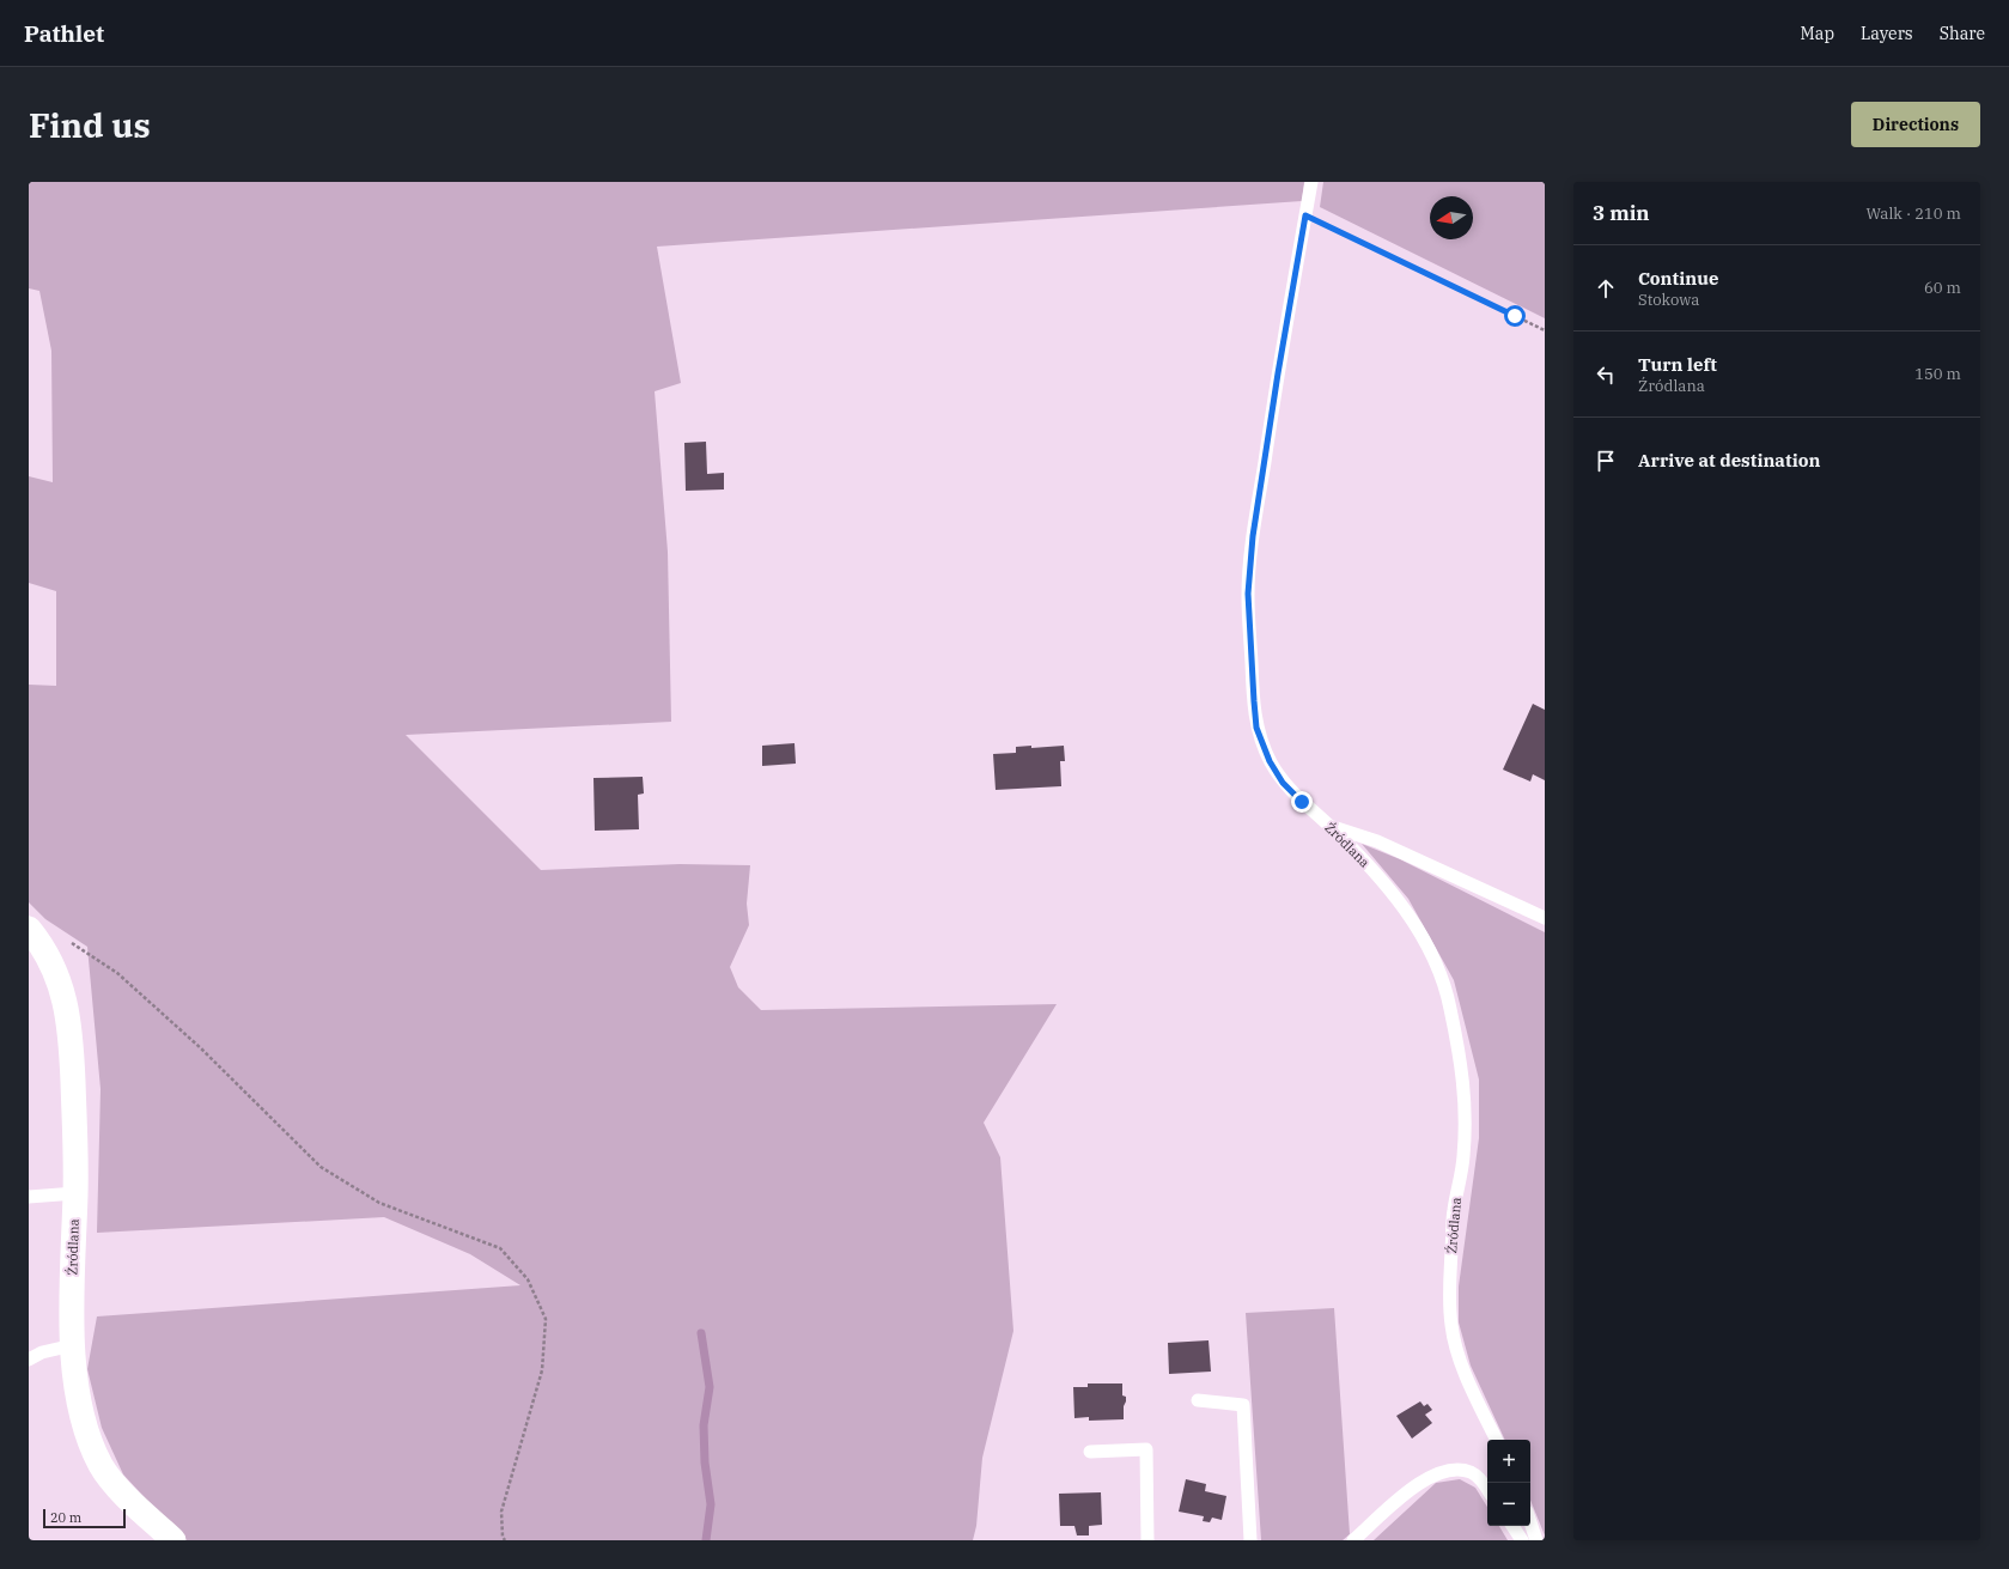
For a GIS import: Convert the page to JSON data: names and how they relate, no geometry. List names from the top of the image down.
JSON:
{
  "streets": {
    "street": ["Źródlana"]
  },
  "scale_bar": "20 m",
  "north": "left",
  "page": {
    "header": "Pathlet",
    "nav": ["Map", "Layers", "Share"],
    "buttons": "Directions",
    "title": "Find us",
    "heading": ["3 min", "Walk · 210 m"],
    "list": [
      ["Continue", "Stokowa", "60 m"],
      ["Turn left", "Źródlana", "150 m"],
      "Arrive at destination"
    ],
    "map_buttons": ["+", "−"],
    "scale": "20 m"
  }
}
